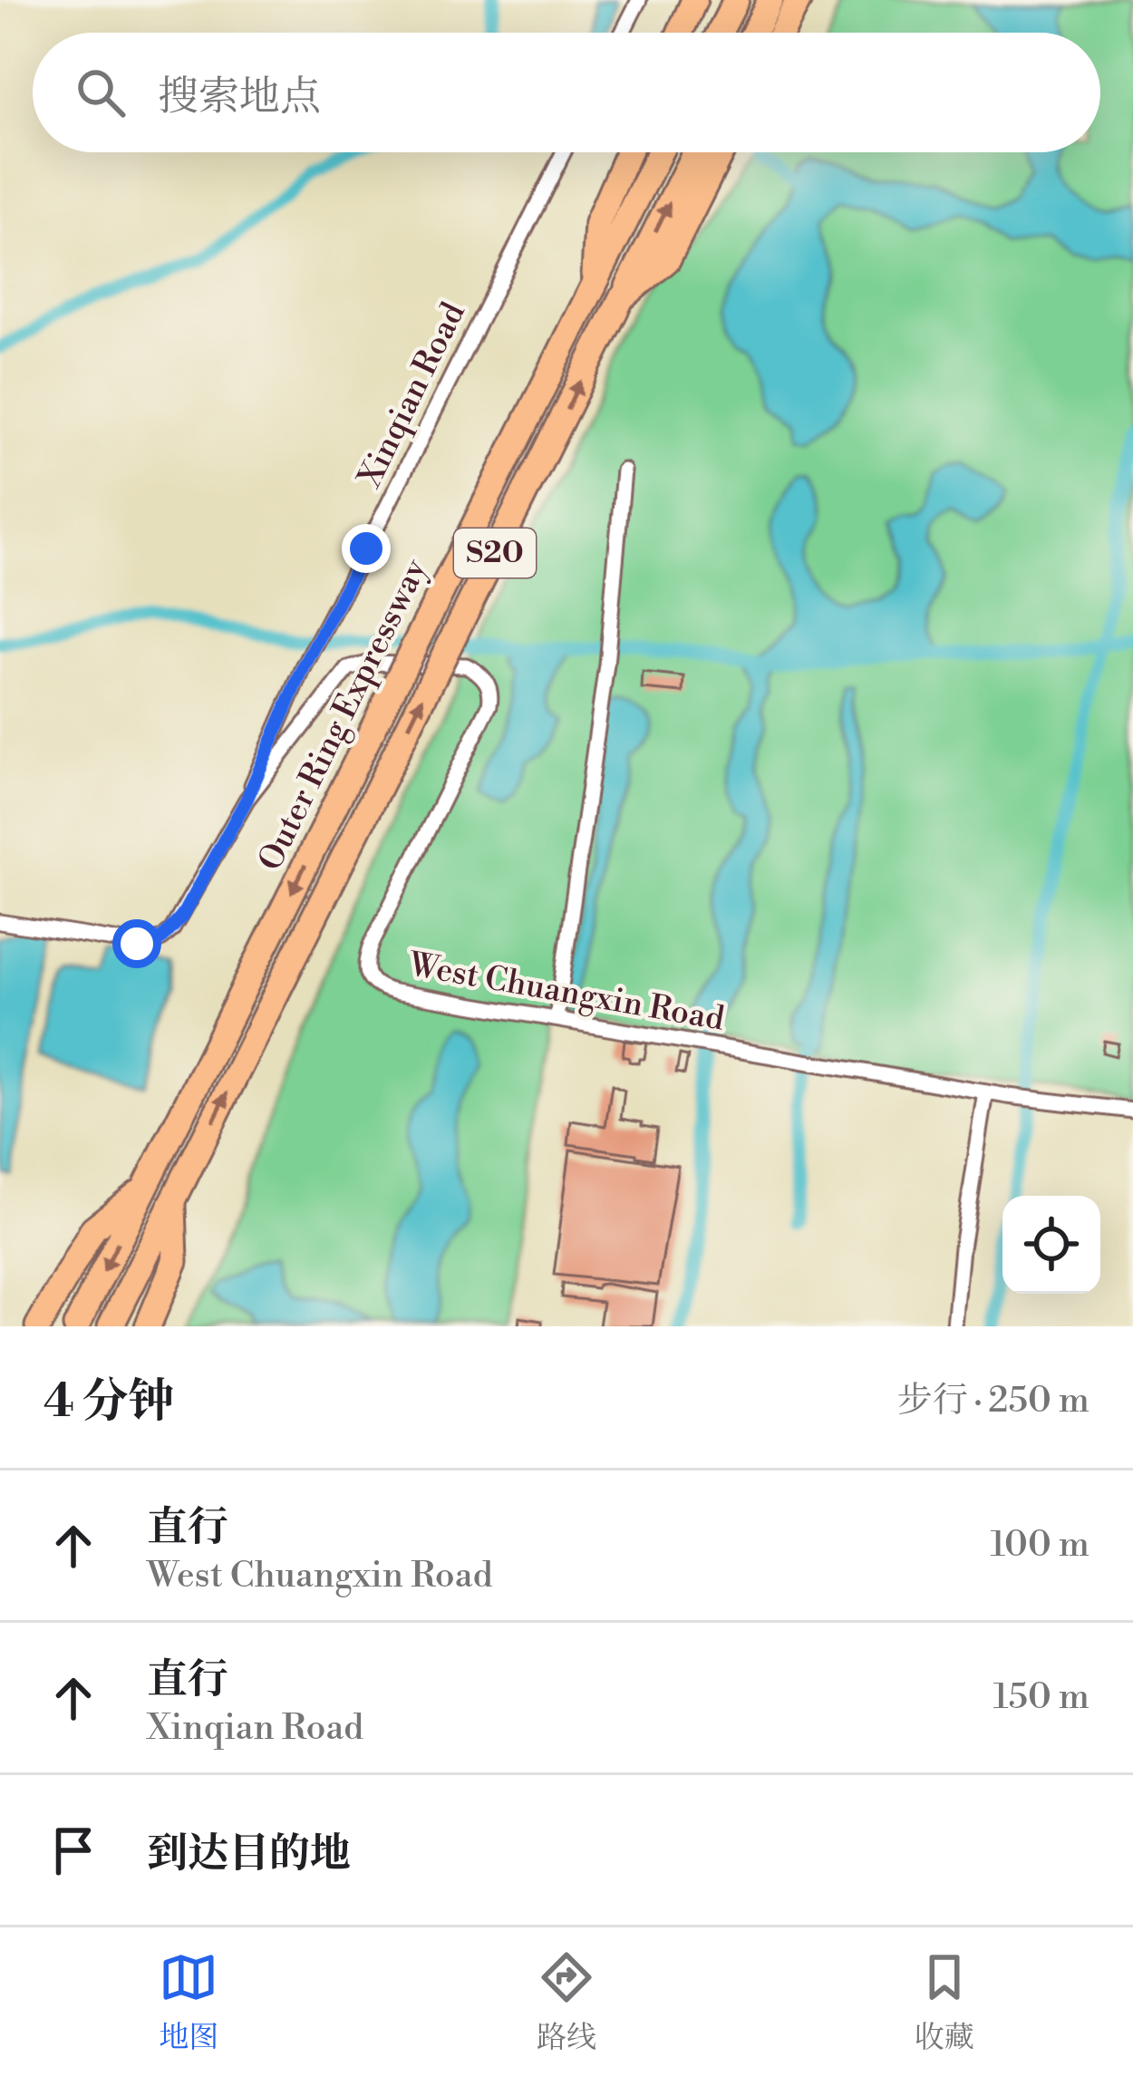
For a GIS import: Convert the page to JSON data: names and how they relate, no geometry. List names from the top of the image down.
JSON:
{
  "streets": {
    "highway": ["S20", "Outer Ring Expressway"],
    "street": ["Xinqian Road", "West Chuangxin Road"]
  },
  "crossings": [
    ["Xinqian Road", "West Chuangxin Road"]
  ],
  "page": {
    "search": "搜索地点",
    "heading": ["4 分钟", "步行 · 250 m"],
    "list": [
      ["直行", "West Chuangxin Road", "100 m"],
      ["直行", "Xinqian Road", "150 m"],
      "到达目的地"
    ],
    "nav": ["地图", "路线", "收藏"]
  }
}
